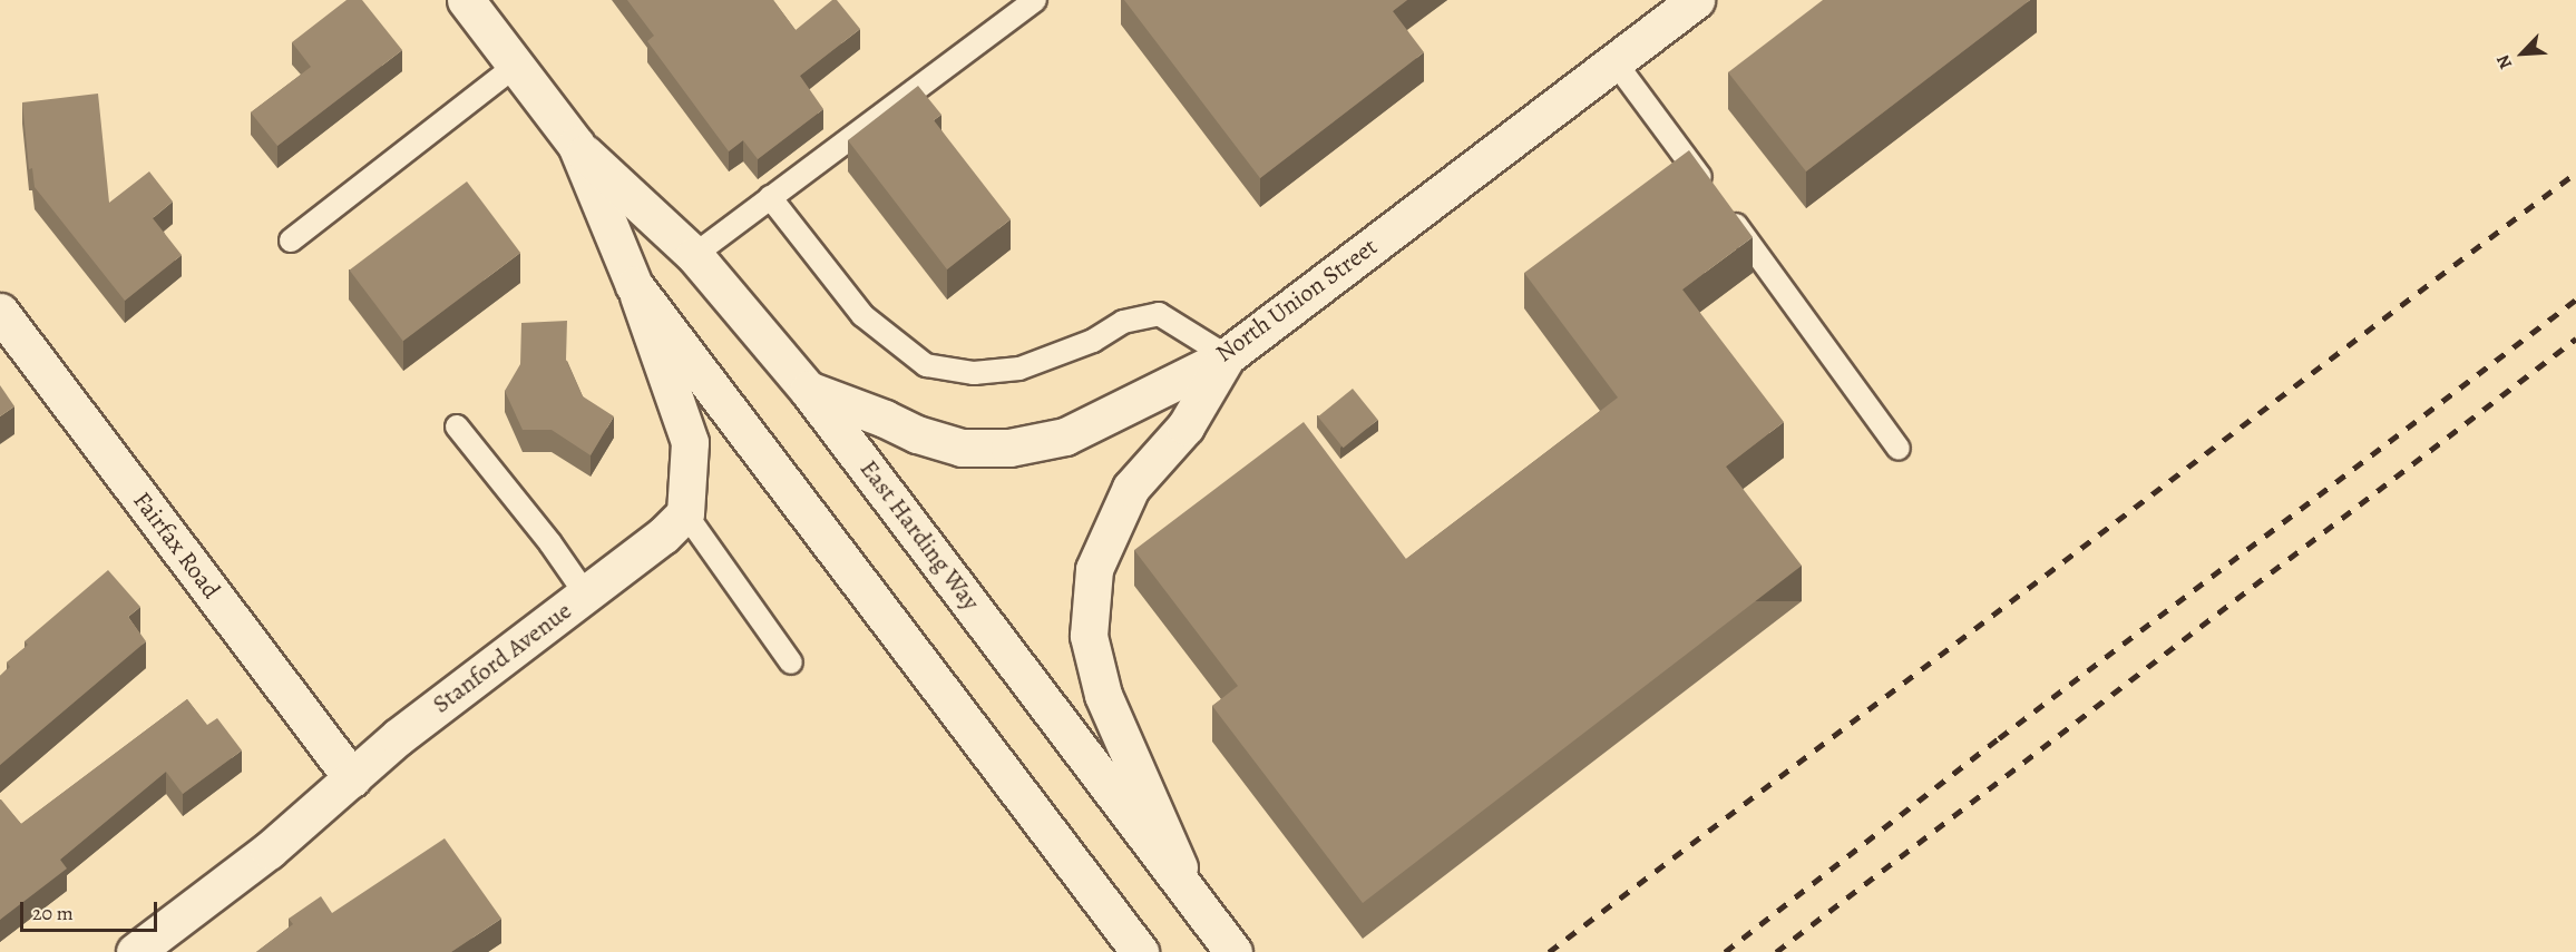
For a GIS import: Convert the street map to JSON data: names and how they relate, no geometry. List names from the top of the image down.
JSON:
{
  "streets": {
    "street": [
      "North Union Street",
      "East Harding Way",
      "Fairfax Road",
      "Stanford Avenue"
    ]
  },
  "crossings": [
    ["North Union Street", "East Harding Way"],
    ["Fairfax Road", "Stanford Avenue"]
  ],
  "scale_bar": "20 m",
  "north": "bottom left"
}
